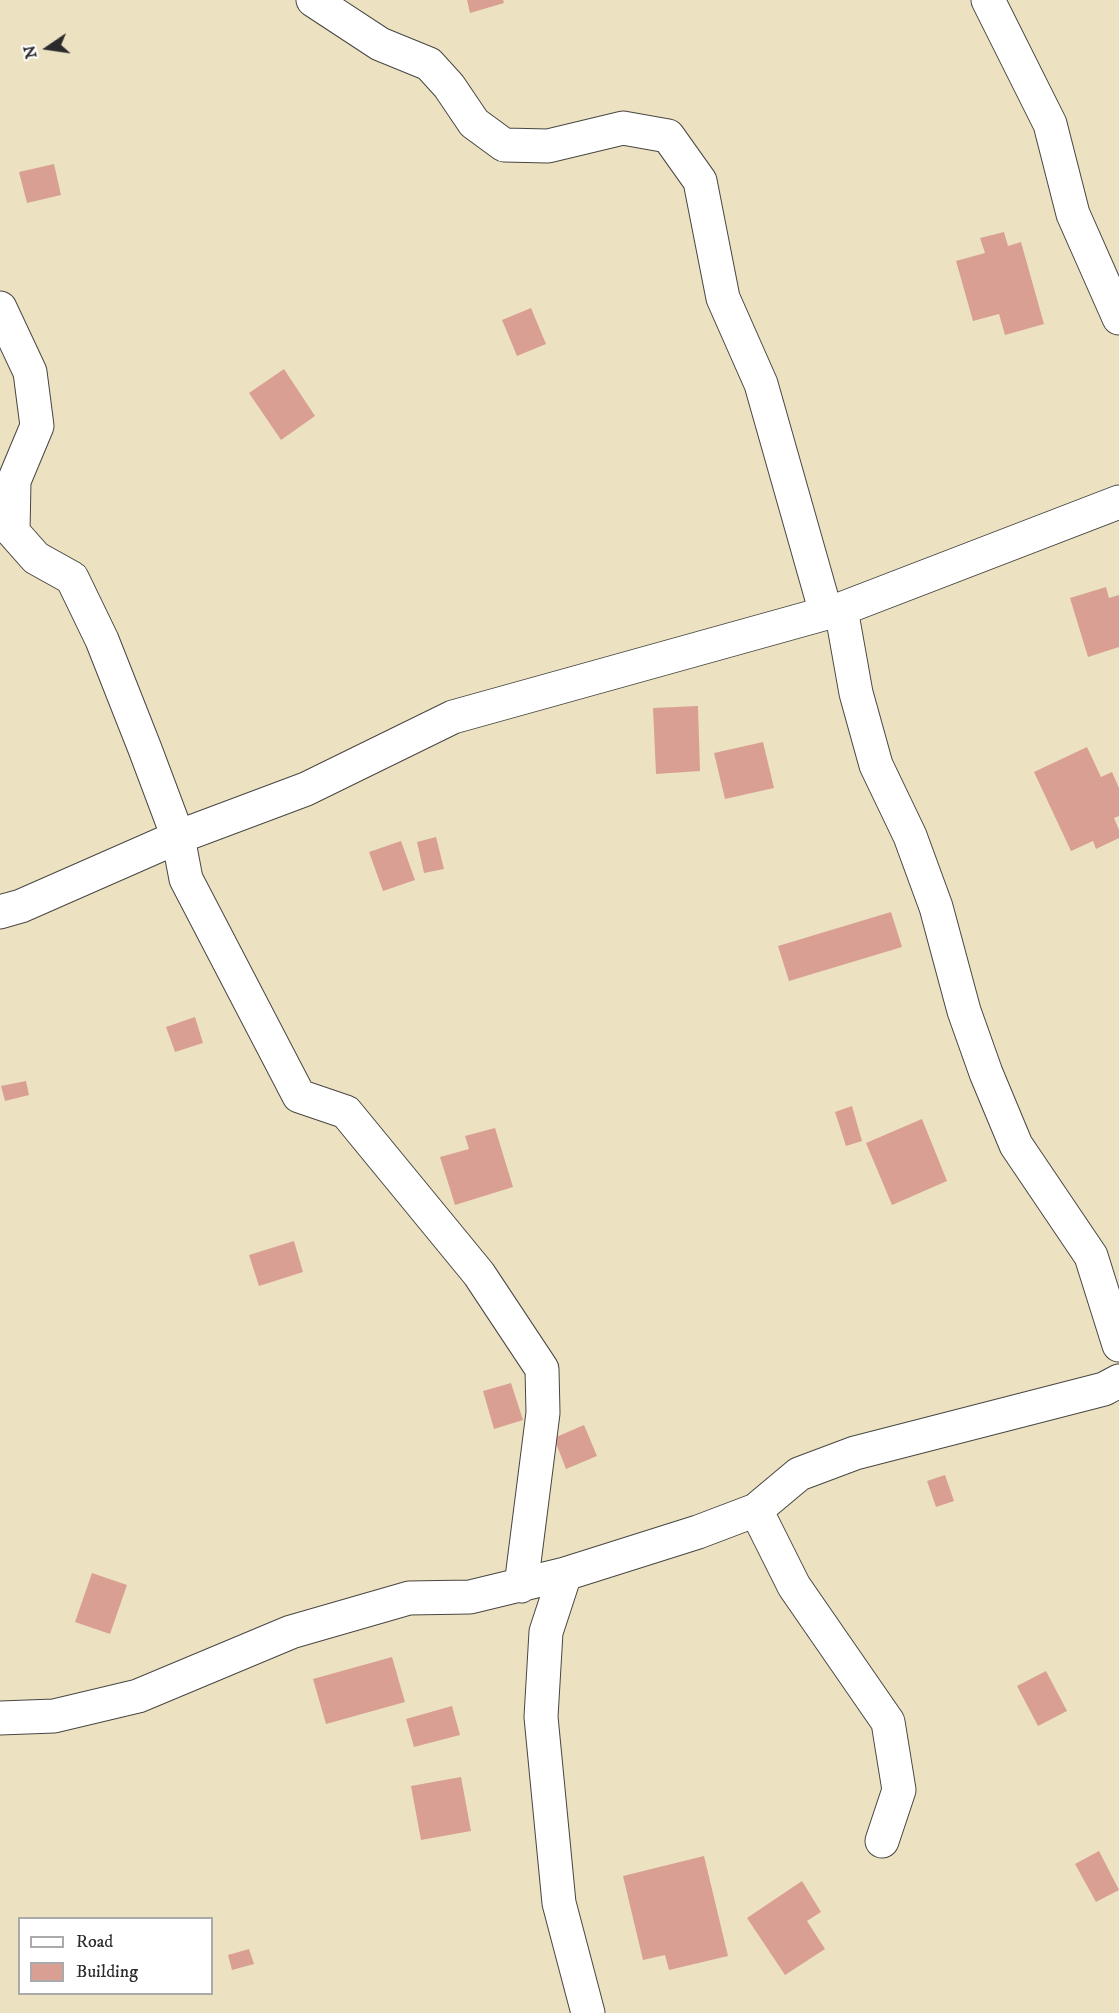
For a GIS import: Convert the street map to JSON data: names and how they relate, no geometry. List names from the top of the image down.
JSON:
{
  "legend": ["Road", "Building"],
  "north": "left"
}
